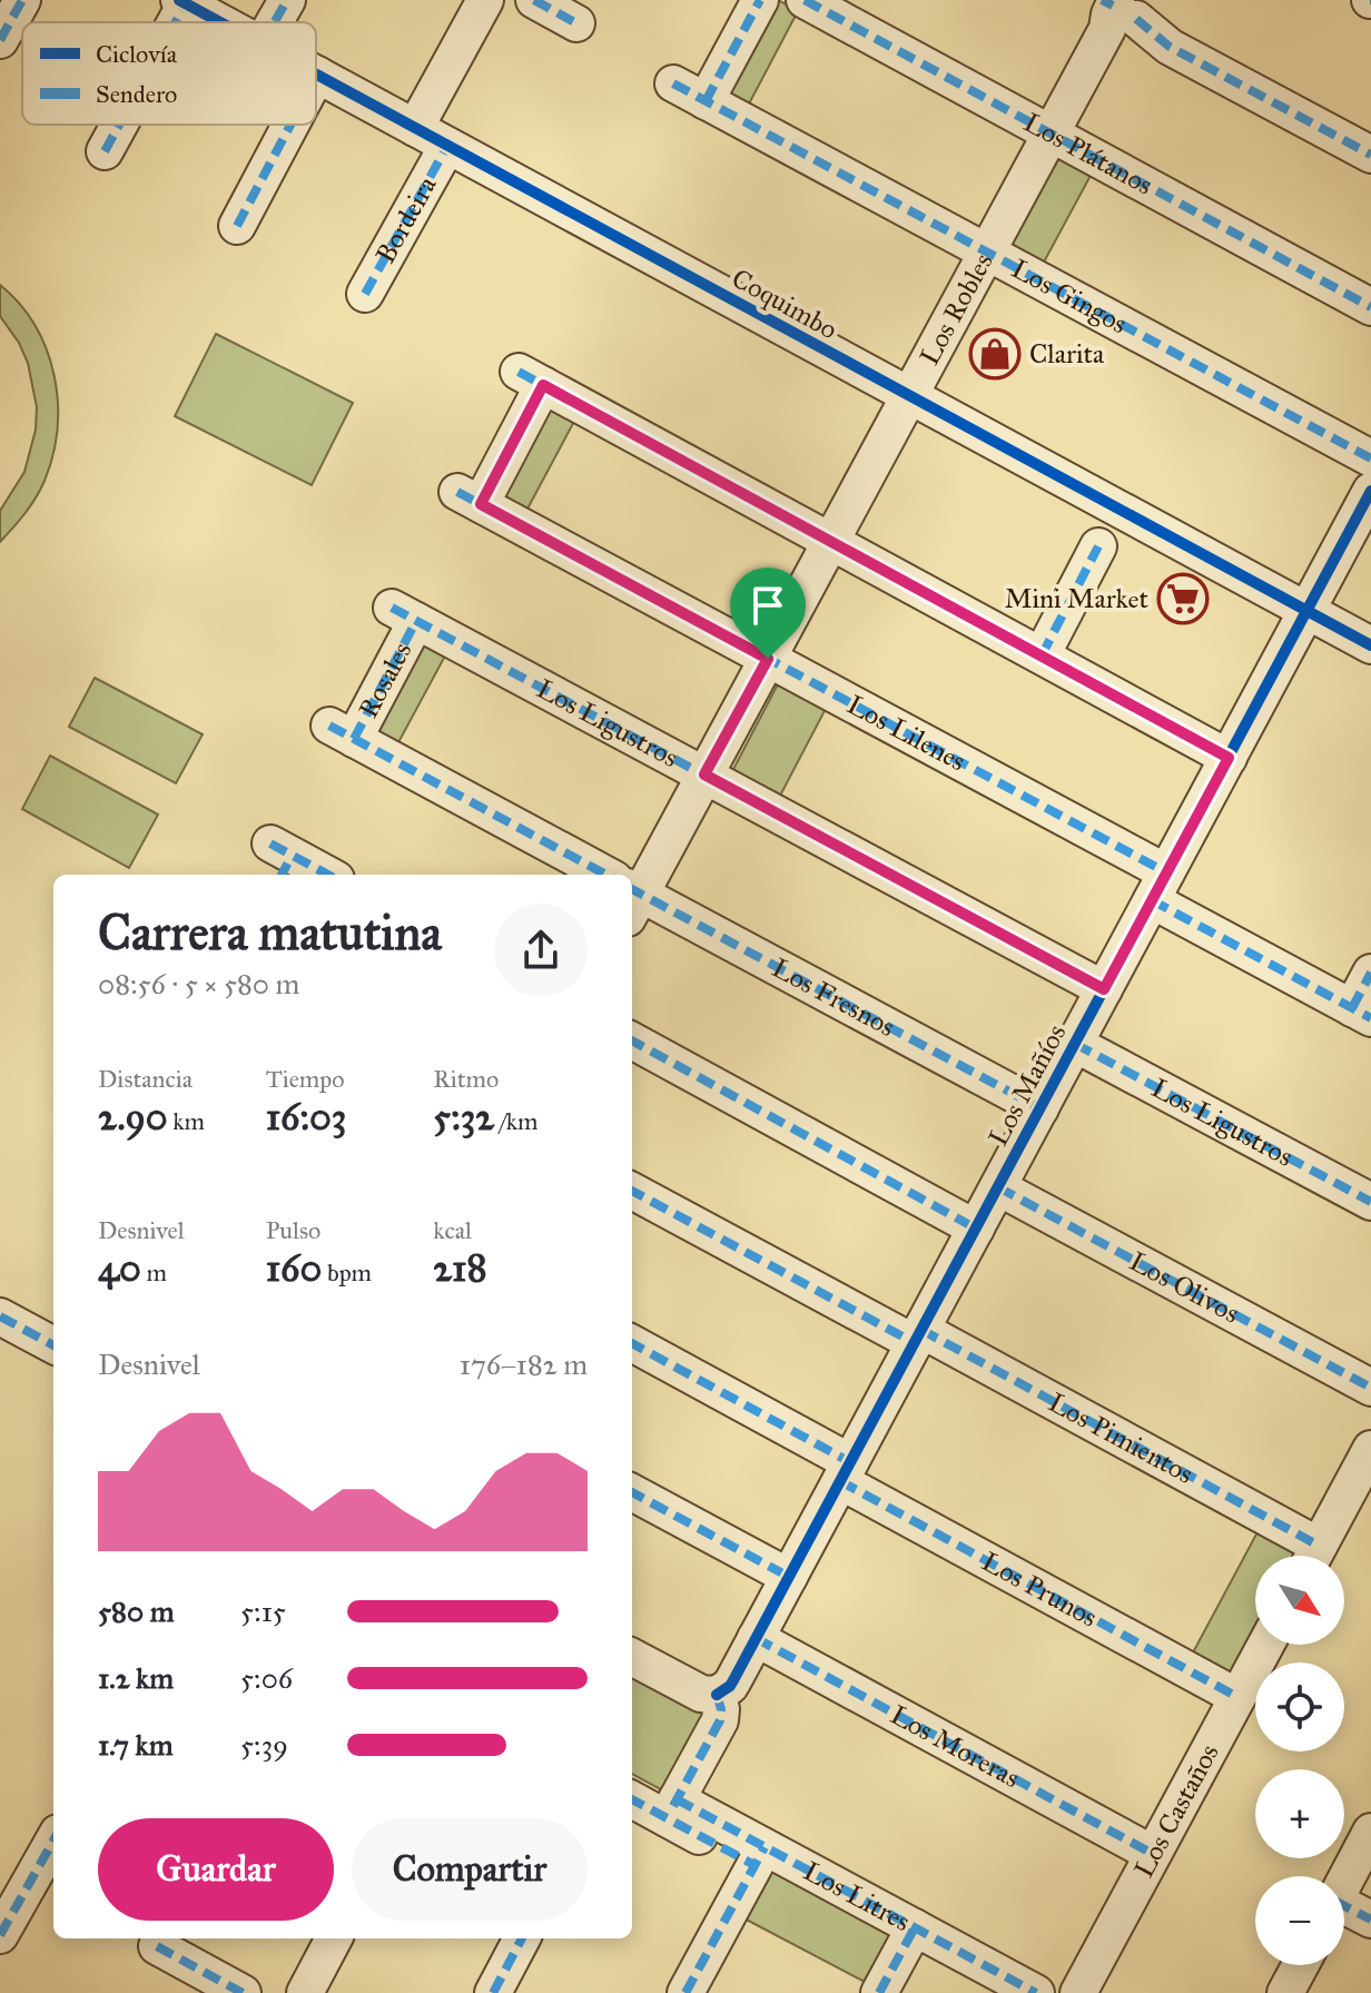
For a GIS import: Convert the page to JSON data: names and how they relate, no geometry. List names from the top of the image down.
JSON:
{
  "streets": {
    "street": [
      "Los Plátanos",
      "Bordeira",
      "Los Gingos",
      "Coquimbo",
      "Los Robles",
      "Rosales",
      "Los Ligustros",
      "Los Lilenes",
      "Los Fresnos",
      "Los Mañíos",
      "Los Olivos",
      "Los Pimientos",
      "Los Prunos",
      "Los Moreras",
      "Los Castaños",
      "Los Litres"
    ]
  },
  "crossings": [
    ["Los Plátanos", "Los Robles"],
    ["Bordeira", "Coquimbo"],
    ["Los Gingos", "Los Robles"],
    ["Coquimbo", "Los Robles"],
    ["Coquimbo", "Los Mañíos"],
    ["Los Robles", "Los Ligustros"],
    ["Los Robles", "Los Lilenes"],
    ["Rosales", "Los Ligustros"],
    ["Rosales", "Los Fresnos"],
    ["Los Ligustros", "Los Mañíos"],
    ["Los Lilenes", "Los Mañíos"],
    ["Los Fresnos", "Los Mañíos"],
    ["Los Mañíos", "Los Olivos"],
    ["Los Mañíos", "Los Pimientos"],
    ["Los Mañíos", "Los Prunos"],
    ["Los Mañíos", "Los Moreras"],
    ["Los Prunos", "Los Castaños"],
    ["Los Moreras", "Los Castaños"]
  ],
  "places": {
    "shop": ["Clarita"],
    "supermarket": ["Mini Market"]
  },
  "legend": ["Ciclovía", "Sendero"],
  "north": "bottom right",
  "page": {
    "heading": ["Carrera matutina", "08:56 · 5 × 580 m"],
    "stats": [
      ["Distancia", "2.90 km"],
      ["Tiempo", "16:03"],
      ["Ritmo", "5:32 /km"],
      ["Desnivel", "40 m"],
      ["Pulso", "160 bpm"],
      ["kcal", "218"]
    ],
    "chart": ["Desnivel", "176–182 m"],
    "map_buttons": ["+", "−"],
    "list": [
      {
        "name": "580 m",
        "note": "5:15"
      },
      {
        "name": "1.2 km",
        "note": "5:06"
      },
      {
        "name": "1.7 km",
        "note": "5:39"
      }
    ],
    "buttons": ["Guardar", "Compartir"]
  }
}
